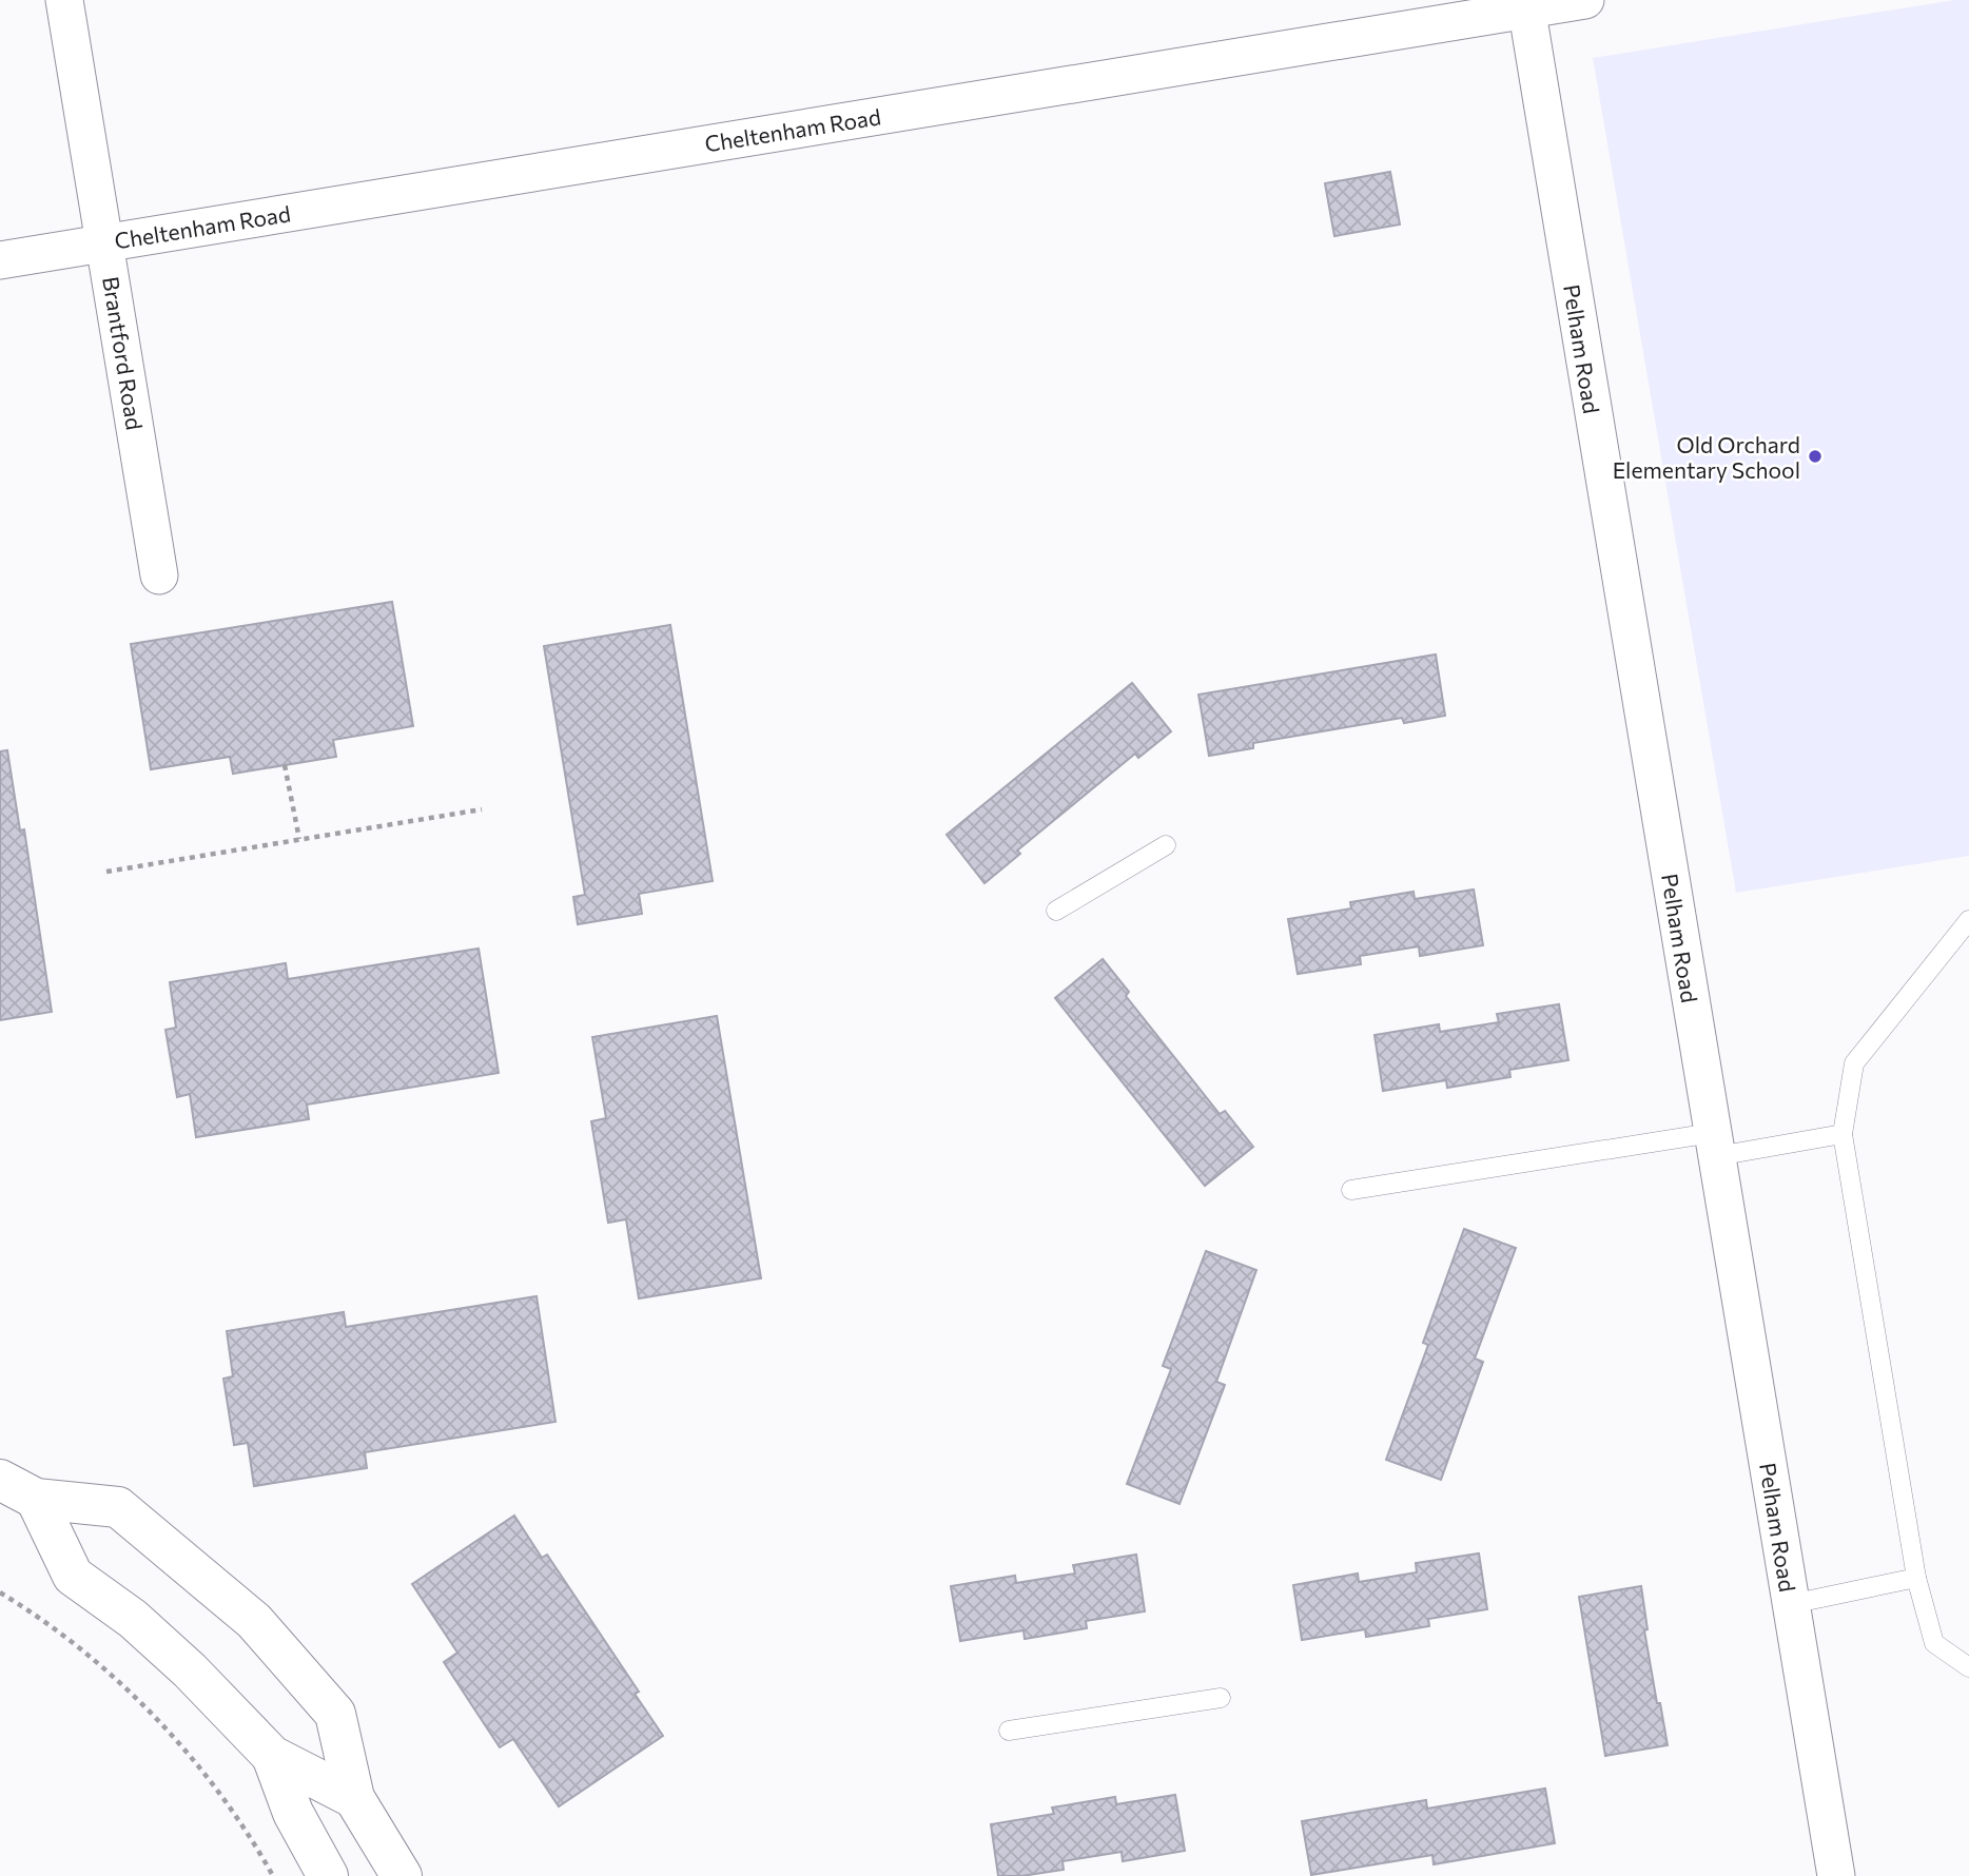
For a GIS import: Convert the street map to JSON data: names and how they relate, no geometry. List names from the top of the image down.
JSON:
{
  "streets": {
    "street": ["Cheltenham Road", "Pelham Road", "Brantford Road"]
  },
  "crossings": [
    ["Cheltenham Road", "Pelham Road"],
    ["Cheltenham Road", "Brantford Road"]
  ],
  "places": ["Old Orchard Elementary School"]
}
